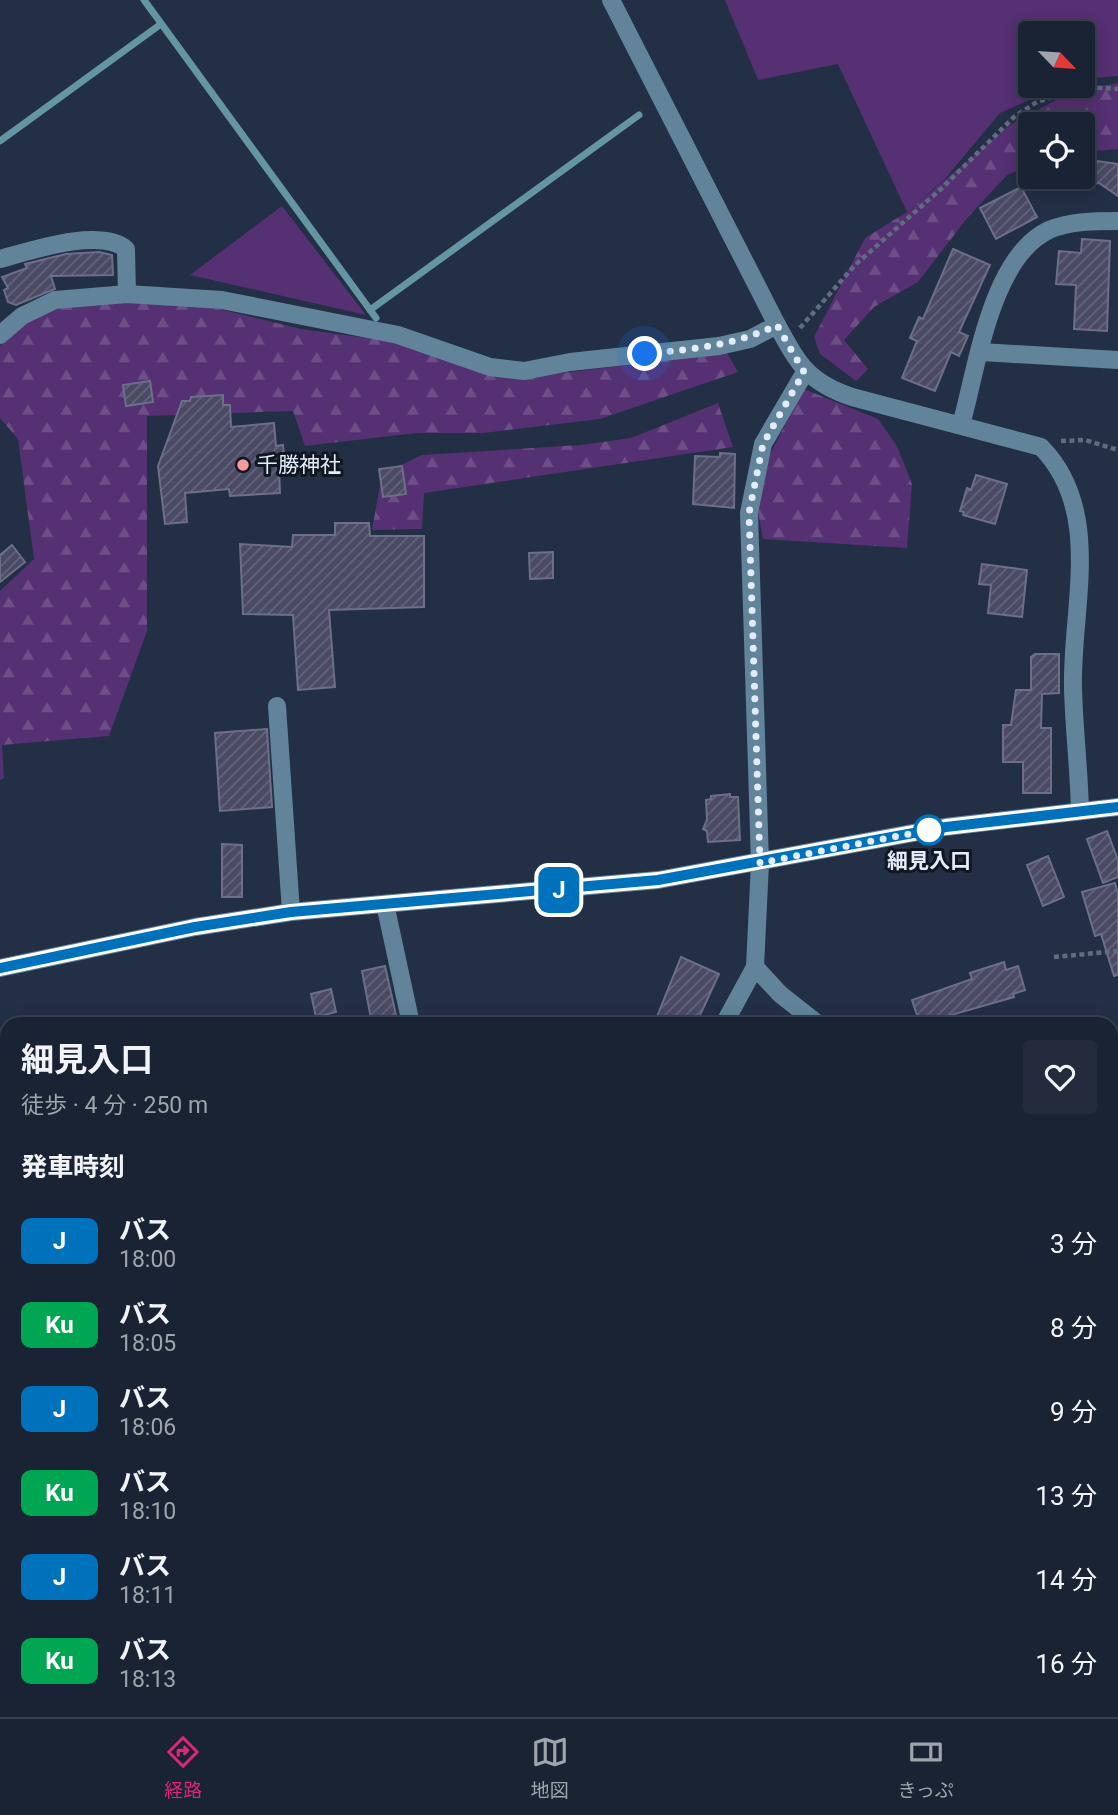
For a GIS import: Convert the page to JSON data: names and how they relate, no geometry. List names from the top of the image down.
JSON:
{
  "places": ["千勝神社", "細見入口"],
  "lines": ["bus line J"],
  "north": "bottom right",
  "page": {
    "on_map": "J",
    "heading": [
      ["細見入口", "徒歩 · 4 分 · 250 m"],
      "発車時刻"
    ],
    "list": [
      {
        "mark": "J",
        "name": "バス",
        "note": "18:00",
        "value": "3 分"
      },
      {
        "mark": "Ku",
        "name": "バス",
        "note": "18:05",
        "value": "8 分"
      },
      {
        "mark": "J",
        "name": "バス",
        "note": "18:06",
        "value": "9 分"
      },
      {
        "mark": "Ku",
        "name": "バス",
        "note": "18:10",
        "value": "13 分"
      },
      {
        "mark": "J",
        "name": "バス",
        "note": "18:11",
        "value": "14 分"
      },
      {
        "mark": "Ku",
        "name": "バス",
        "note": "18:13",
        "value": "16 分"
      }
    ],
    "tabs": ["経路", "地図", "きっぷ"]
  }
}
